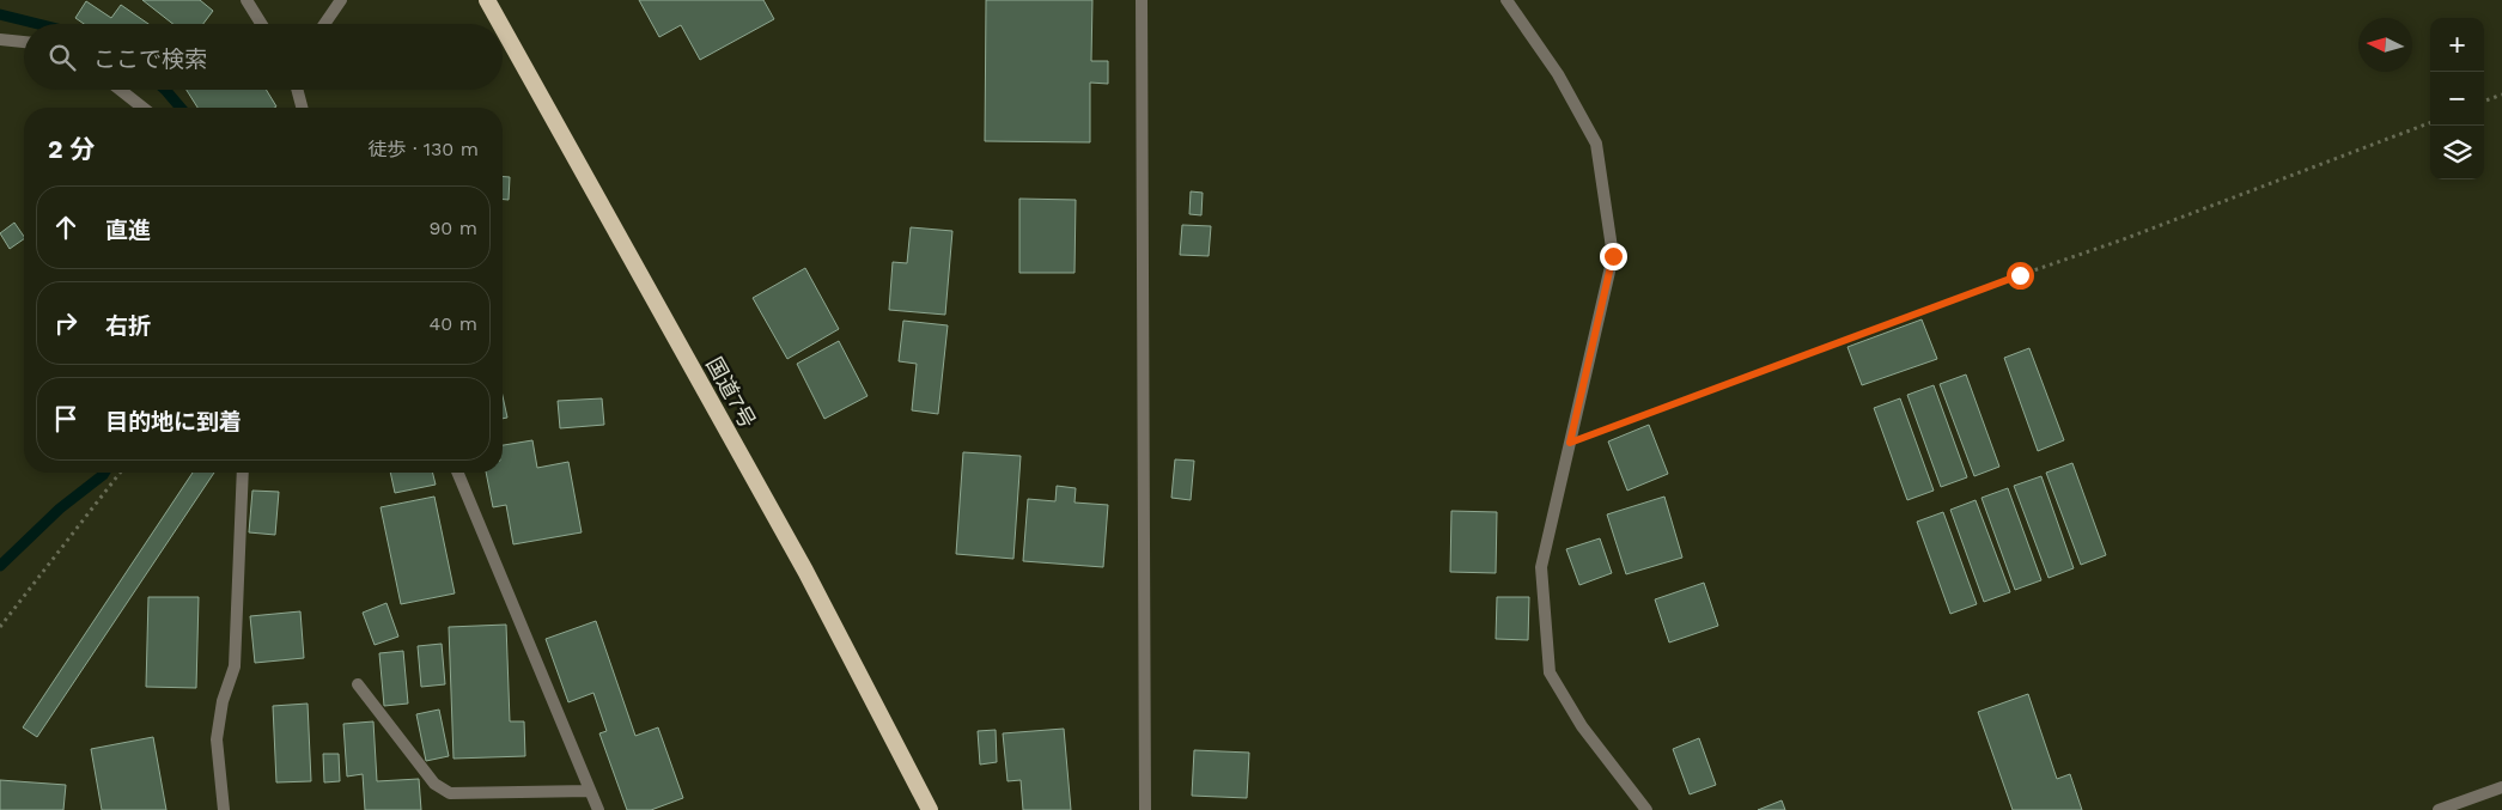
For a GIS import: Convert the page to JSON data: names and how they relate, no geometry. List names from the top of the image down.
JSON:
{
  "streets": {
    "highway": ["国道7号"]
  },
  "north": "left",
  "page": {
    "map_buttons": ["+", "−"],
    "search": "ここで検索",
    "heading": ["2 分", "徒歩 · 130 m"],
    "list": [
      ["直進", "90 m"],
      ["右折", "40 m"],
      "目的地に到着"
    ]
  }
}
